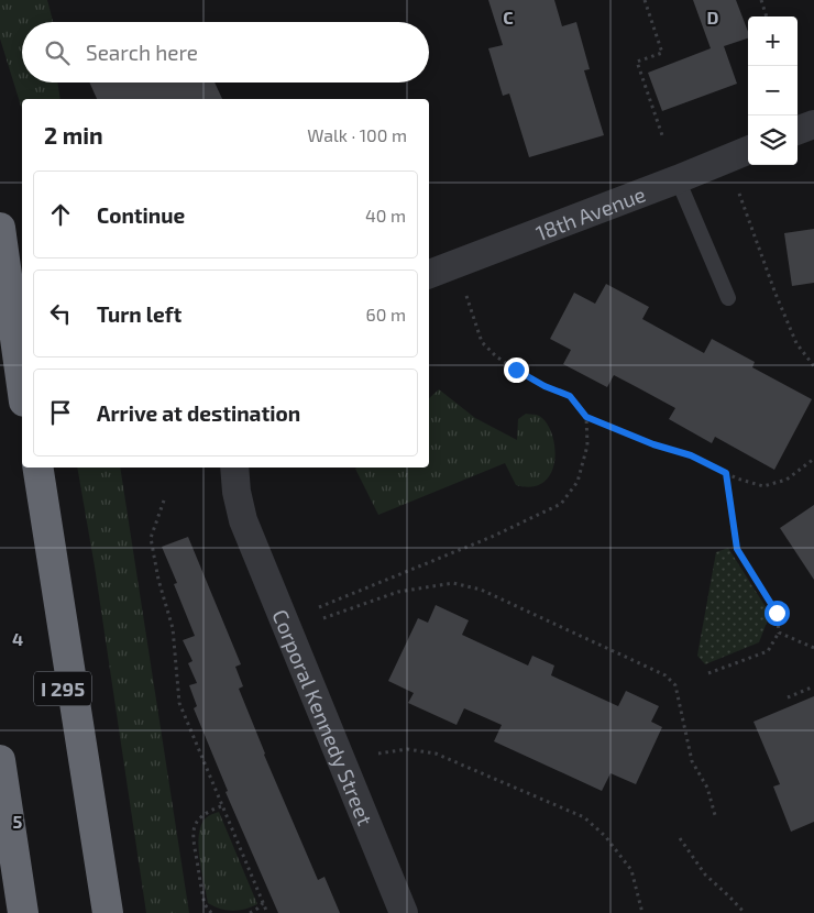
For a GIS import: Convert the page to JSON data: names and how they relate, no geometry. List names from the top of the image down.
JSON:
{
  "streets": {
    "highway": ["I 295"],
    "street": ["18th Avenue", "Corporal Kennedy Street"]
  },
  "page": {
    "map_buttons": ["+", "−"],
    "search": "Search here",
    "heading": ["2 min", "Walk · 100 m"],
    "list": [
      ["Continue", "40 m"],
      ["Turn left", "60 m"],
      "Arrive at destination"
    ]
  },
  "grid": {
    "columns": ["C", "D"],
    "rows": ["4", "5"]
  }
}
